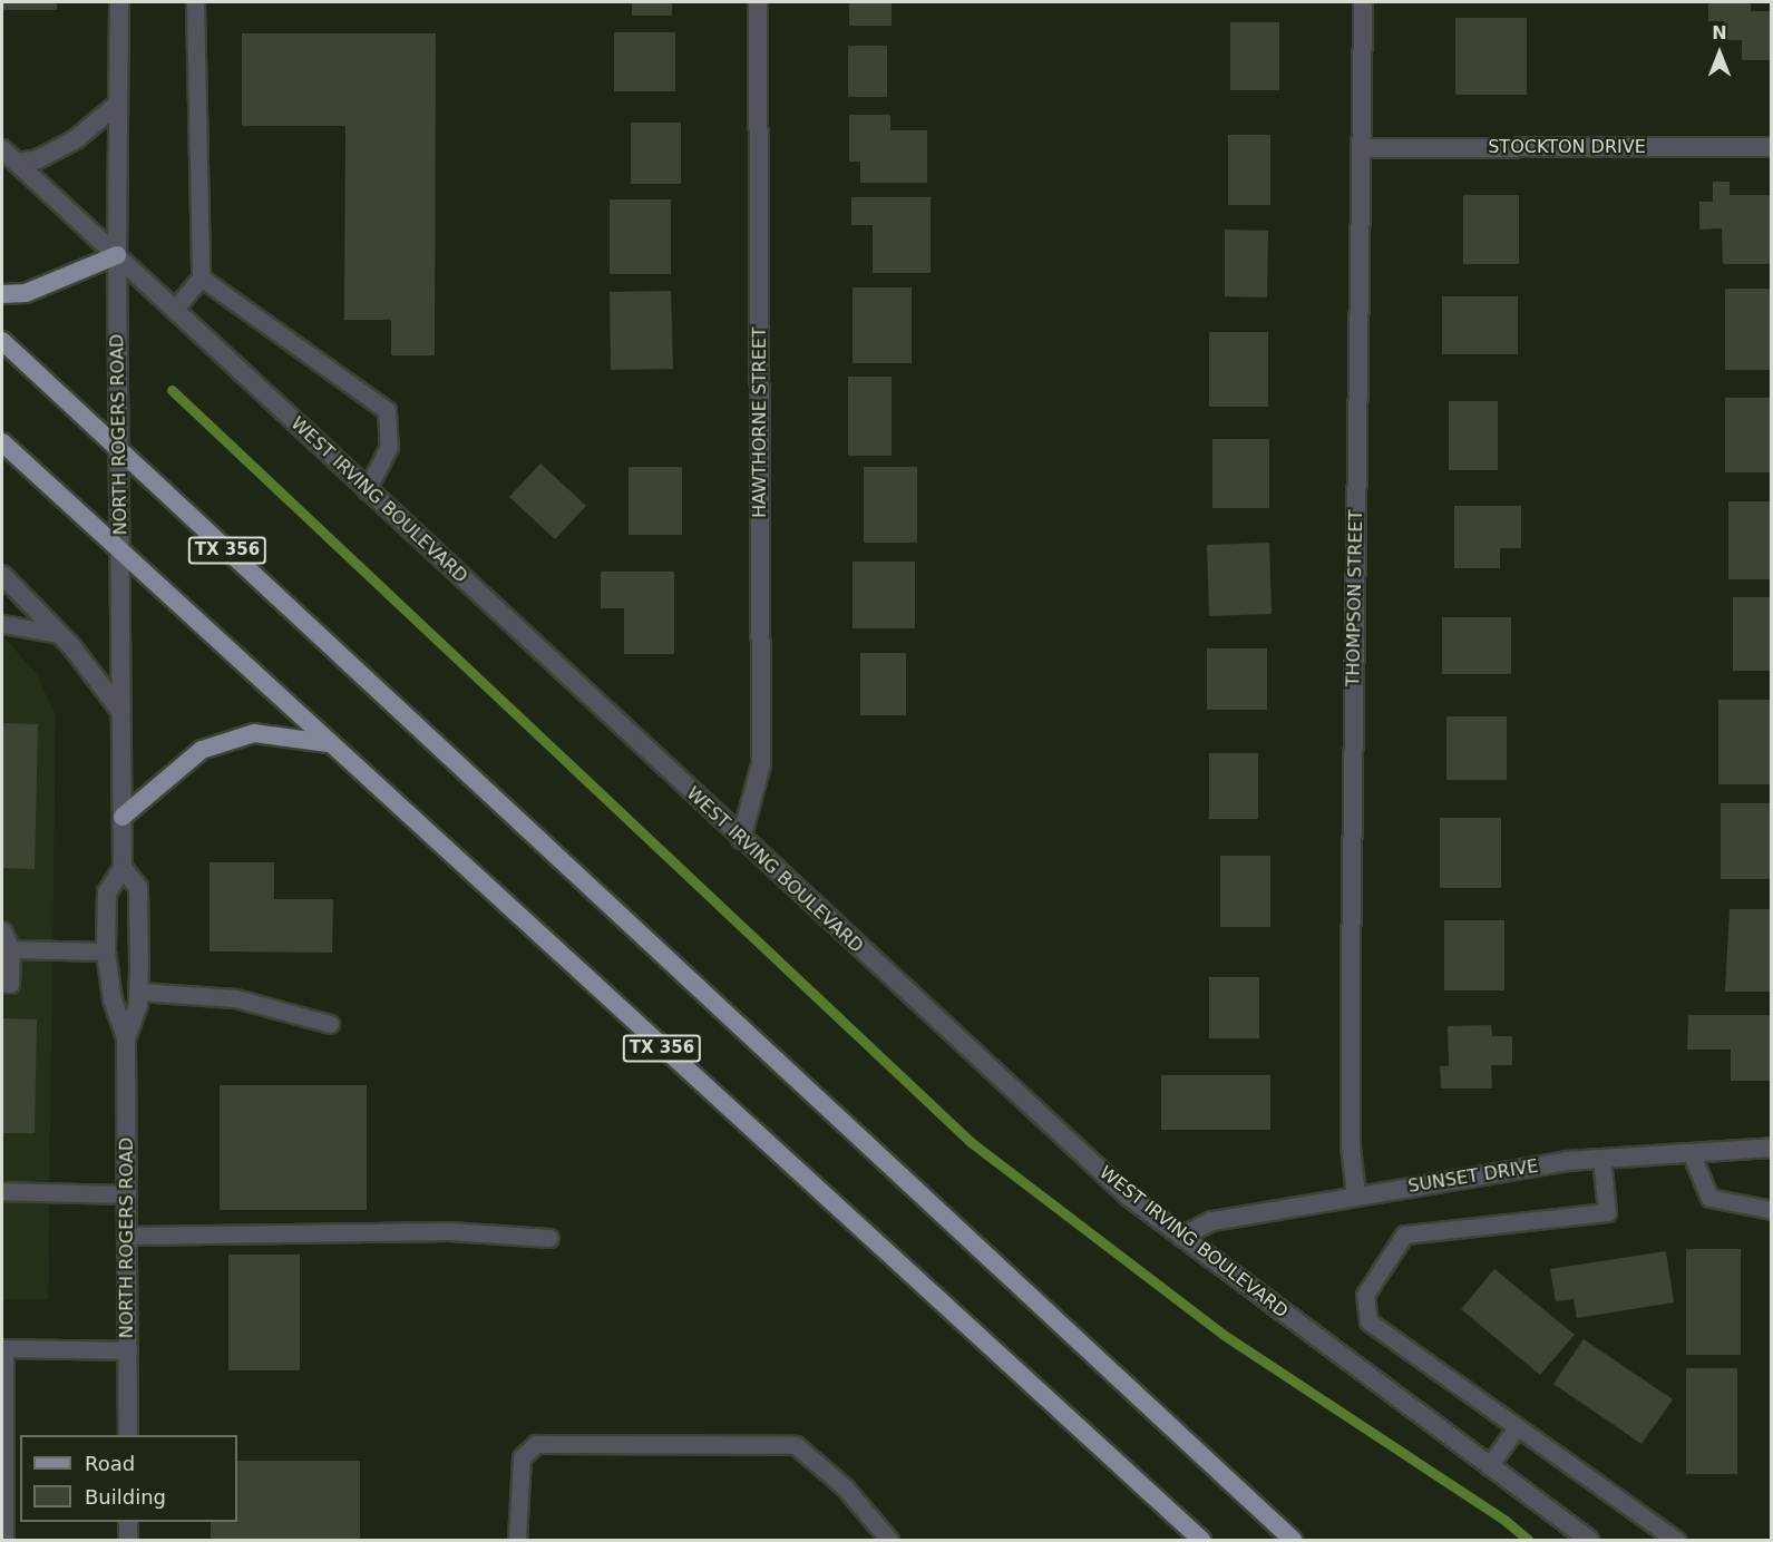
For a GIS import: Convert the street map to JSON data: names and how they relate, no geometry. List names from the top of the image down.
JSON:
{
  "streets": {
    "main road": ["TX 356"],
    "street": [
      "STOCKTON DRIVE",
      "HAWTHORNE STREET",
      "NORTH ROGERS ROAD",
      "WEST IRVING BOULEVARD",
      "THOMPSON STREET",
      "SUNSET DRIVE"
    ]
  },
  "crossings": [
    ["STOCKTON DRIVE", "THOMPSON STREET"],
    ["HAWTHORNE STREET", "WEST IRVING BOULEVARD"],
    ["NORTH ROGERS ROAD", "WEST IRVING BOULEVARD"],
    ["NORTH ROGERS ROAD", "TX 356"],
    ["WEST IRVING BOULEVARD", "SUNSET DRIVE"],
    ["THOMPSON STREET", "SUNSET DRIVE"]
  ],
  "legend": ["Road", "Building"],
  "north": "top"
}
